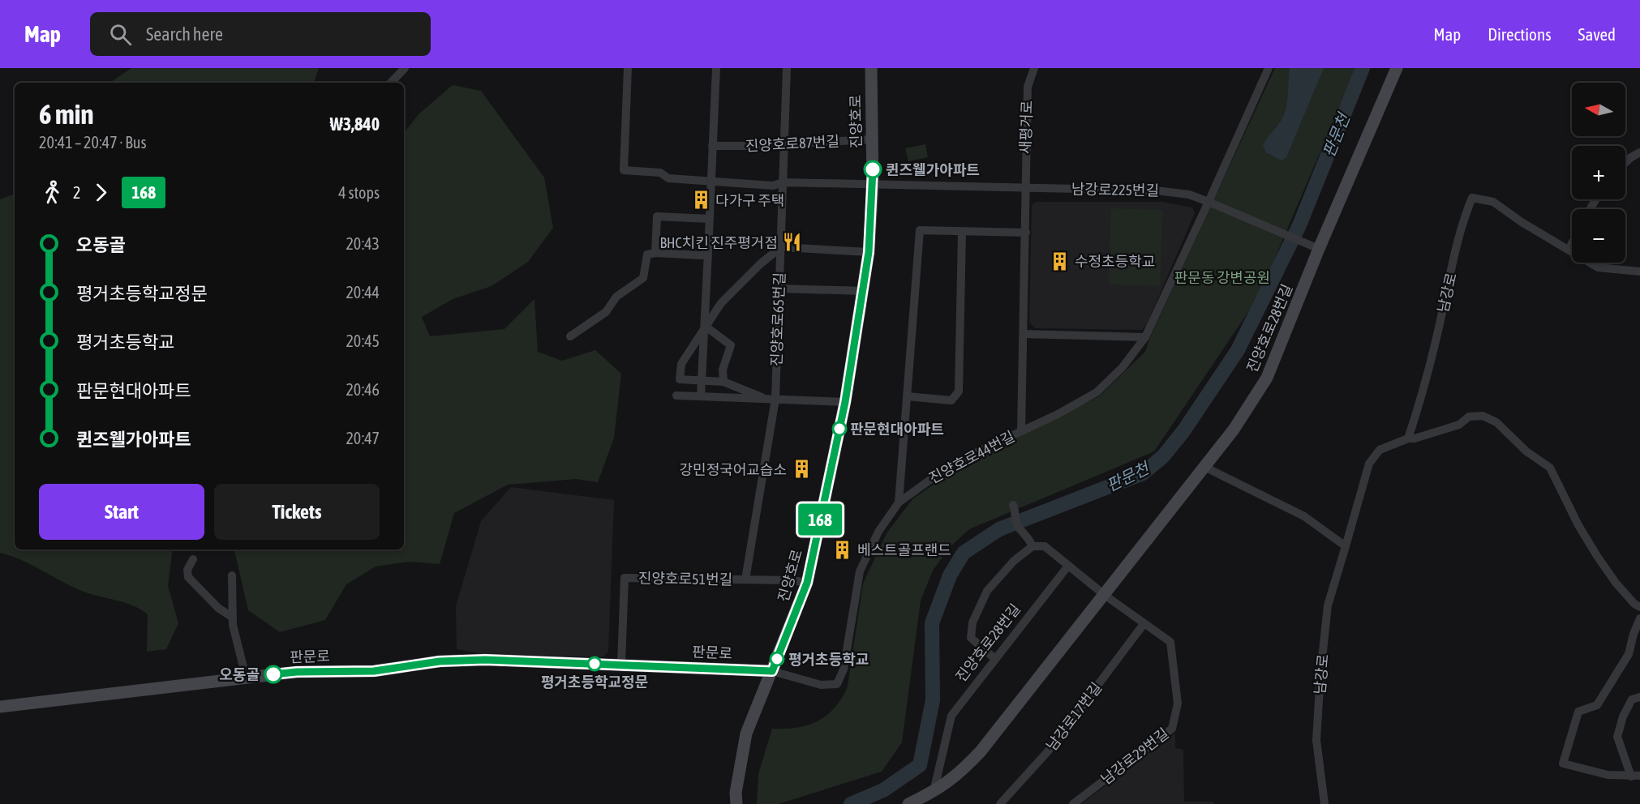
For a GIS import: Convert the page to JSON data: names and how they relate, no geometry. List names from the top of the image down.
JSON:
{
  "streets": {
    "street": [
      "진양호로",
      "새평거로",
      "진양호로87번길",
      "남강로225번길",
      "남강로",
      "진양호로65번길",
      "진양호로28번길",
      "진양호로44번길",
      "진양호로51번길",
      "판문로",
      "남강로17번길",
      "남강로29번길"
    ]
  },
  "crossings": [
    ["진양호로", "진양호로87번길"],
    ["진양호로", "남강로225번길"],
    ["진양호로", "진양호로44번길"],
    ["진양호로", "진양호로51번길"],
    ["진양호로", "판문로"],
    ["새평거로", "남강로225번길"],
    ["새평거로", "진양호로44번길"],
    ["진양호로87번길", "진양호로65번길"],
    ["남강로225번길", "진양호로65번길"],
    ["남강로225번길", "진양호로28번길"],
    ["남강로225번길", "진양호로44번길"],
    ["진양호로65번길", "진양호로51번길"],
    ["진양호로28번길", "남강로29번길"],
    ["진양호로44번길", "판문로"],
    ["진양호로51번길", "판문로"],
    ["남강로17번길", "남강로29번길"]
  ],
  "water": ["판문천"],
  "parks": ["판문동 강변공원"],
  "places": {
    "other": [
      "퀸즈웰가아파트",
      "판문현대아파트",
      "평거초등학교",
      "평거초등학교정문",
      "오동골"
    ],
    "building": [
      "다가구 주택",
      "수정초등학교",
      "강민정국어교습소",
      "베스트골프랜드"
    ],
    "restaurant": ["BHC치킨 진주평거점"]
  },
  "lines": ["bus line 168"],
  "north": "left",
  "page": {
    "header": "Map",
    "search": "Search here",
    "nav": ["Map", "Directions", "Saved"],
    "on_map": "168",
    "map_buttons": ["+", "−"],
    "heading": ["6 min", "20:41 – 20:47 · Bus", "₩3,840"],
    "legs": ["2", "168", "4 stops"],
    "list": [
      {
        "name": "오동골",
        "value": "20:43"
      },
      {
        "name": "평거초등학교정문",
        "value": "20:44"
      },
      {
        "name": "평거초등학교",
        "value": "20:45"
      },
      {
        "name": "판문현대아파트",
        "value": "20:46"
      },
      {
        "name": "퀸즈웰가아파트",
        "value": "20:47"
      }
    ],
    "buttons": ["Start", "Tickets"]
  }
}
